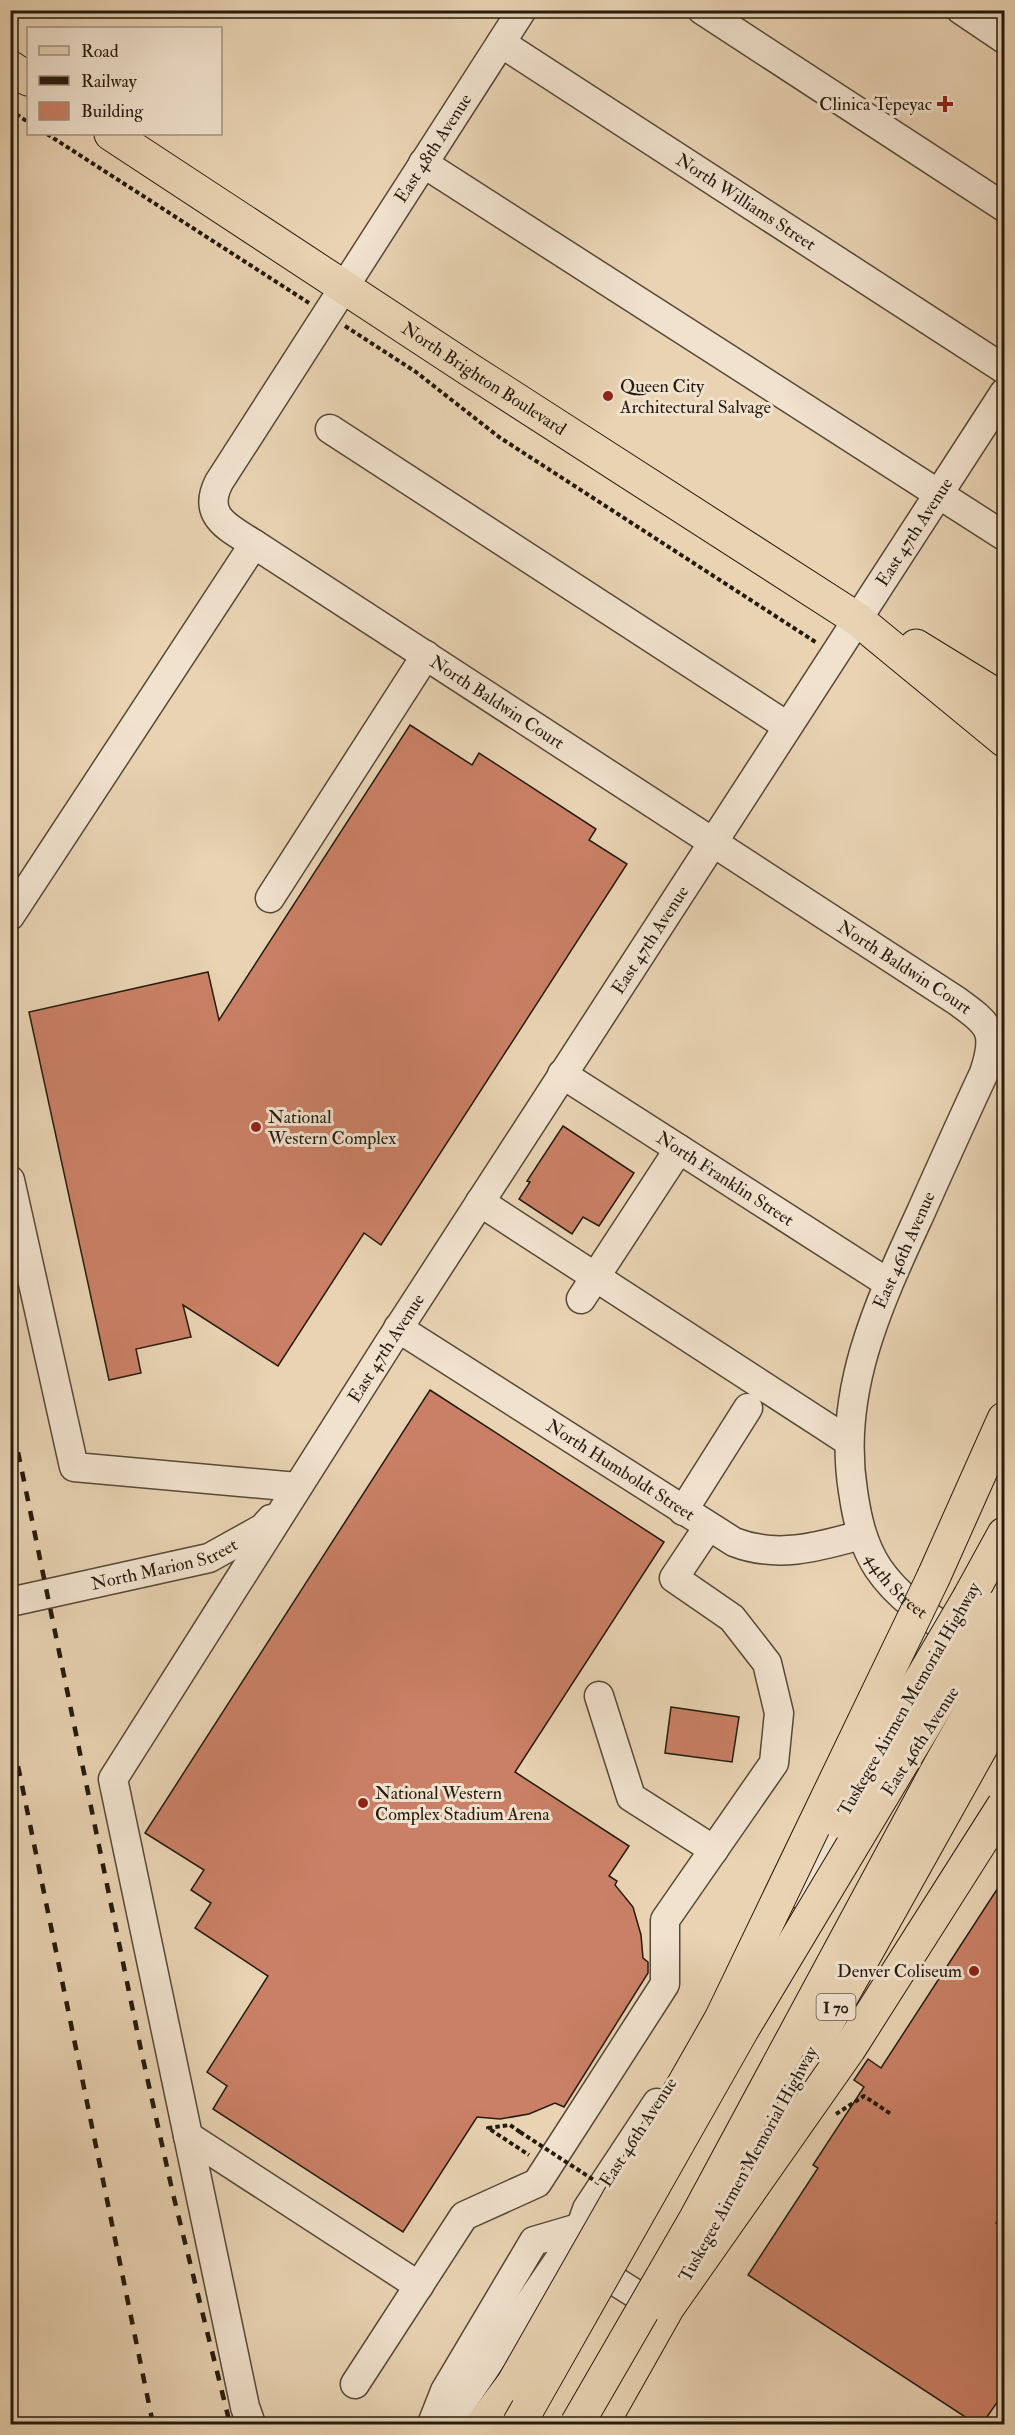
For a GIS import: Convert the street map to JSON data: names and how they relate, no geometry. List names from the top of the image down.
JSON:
{
  "streets": {
    "main road": ["North Brighton Boulevard", "Tuskegee Airmen Memorial Highway", "I 70"],
    "street": [
      "East 48th Avenue",
      "North Williams Street",
      "East 47th Avenue",
      "North Baldwin Court",
      "North Franklin Street",
      "East 46th Avenue",
      "North Humboldt Street",
      "North Marion Street",
      "44th Street"
    ]
  },
  "crossings": [
    ["East 48th Avenue", "North Williams Street"],
    ["East 48th Avenue", "North Brighton Boulevard"],
    ["East 48th Avenue", "North Baldwin Court"],
    ["North Brighton Boulevard", "East 47th Avenue"],
    ["North Brighton Boulevard", "North Baldwin Court"],
    ["East 47th Avenue", "North Baldwin Court"],
    ["East 47th Avenue", "North Franklin Street"],
    ["East 47th Avenue", "North Humboldt Street"],
    ["East 47th Avenue", "North Marion Street"],
    ["North Baldwin Court", "East 46th Avenue"],
    ["North Franklin Street", "East 46th Avenue"],
    ["East 46th Avenue", "North Humboldt Street"],
    ["East 46th Avenue", "44th Street"],
    ["North Humboldt Street", "44th Street"],
    ["Tuskegee Airmen Memorial Highway", "I 70"]
  ],
  "places": {
    "health": ["Clinica Tepeyac"],
    "other": [
      "Queen City Architectural Salvage",
      "National Western Complex",
      "National Western Complex Stadium Arena",
      "Denver Coliseum"
    ]
  },
  "legend": ["Road", "Railway", "Building"]
}
